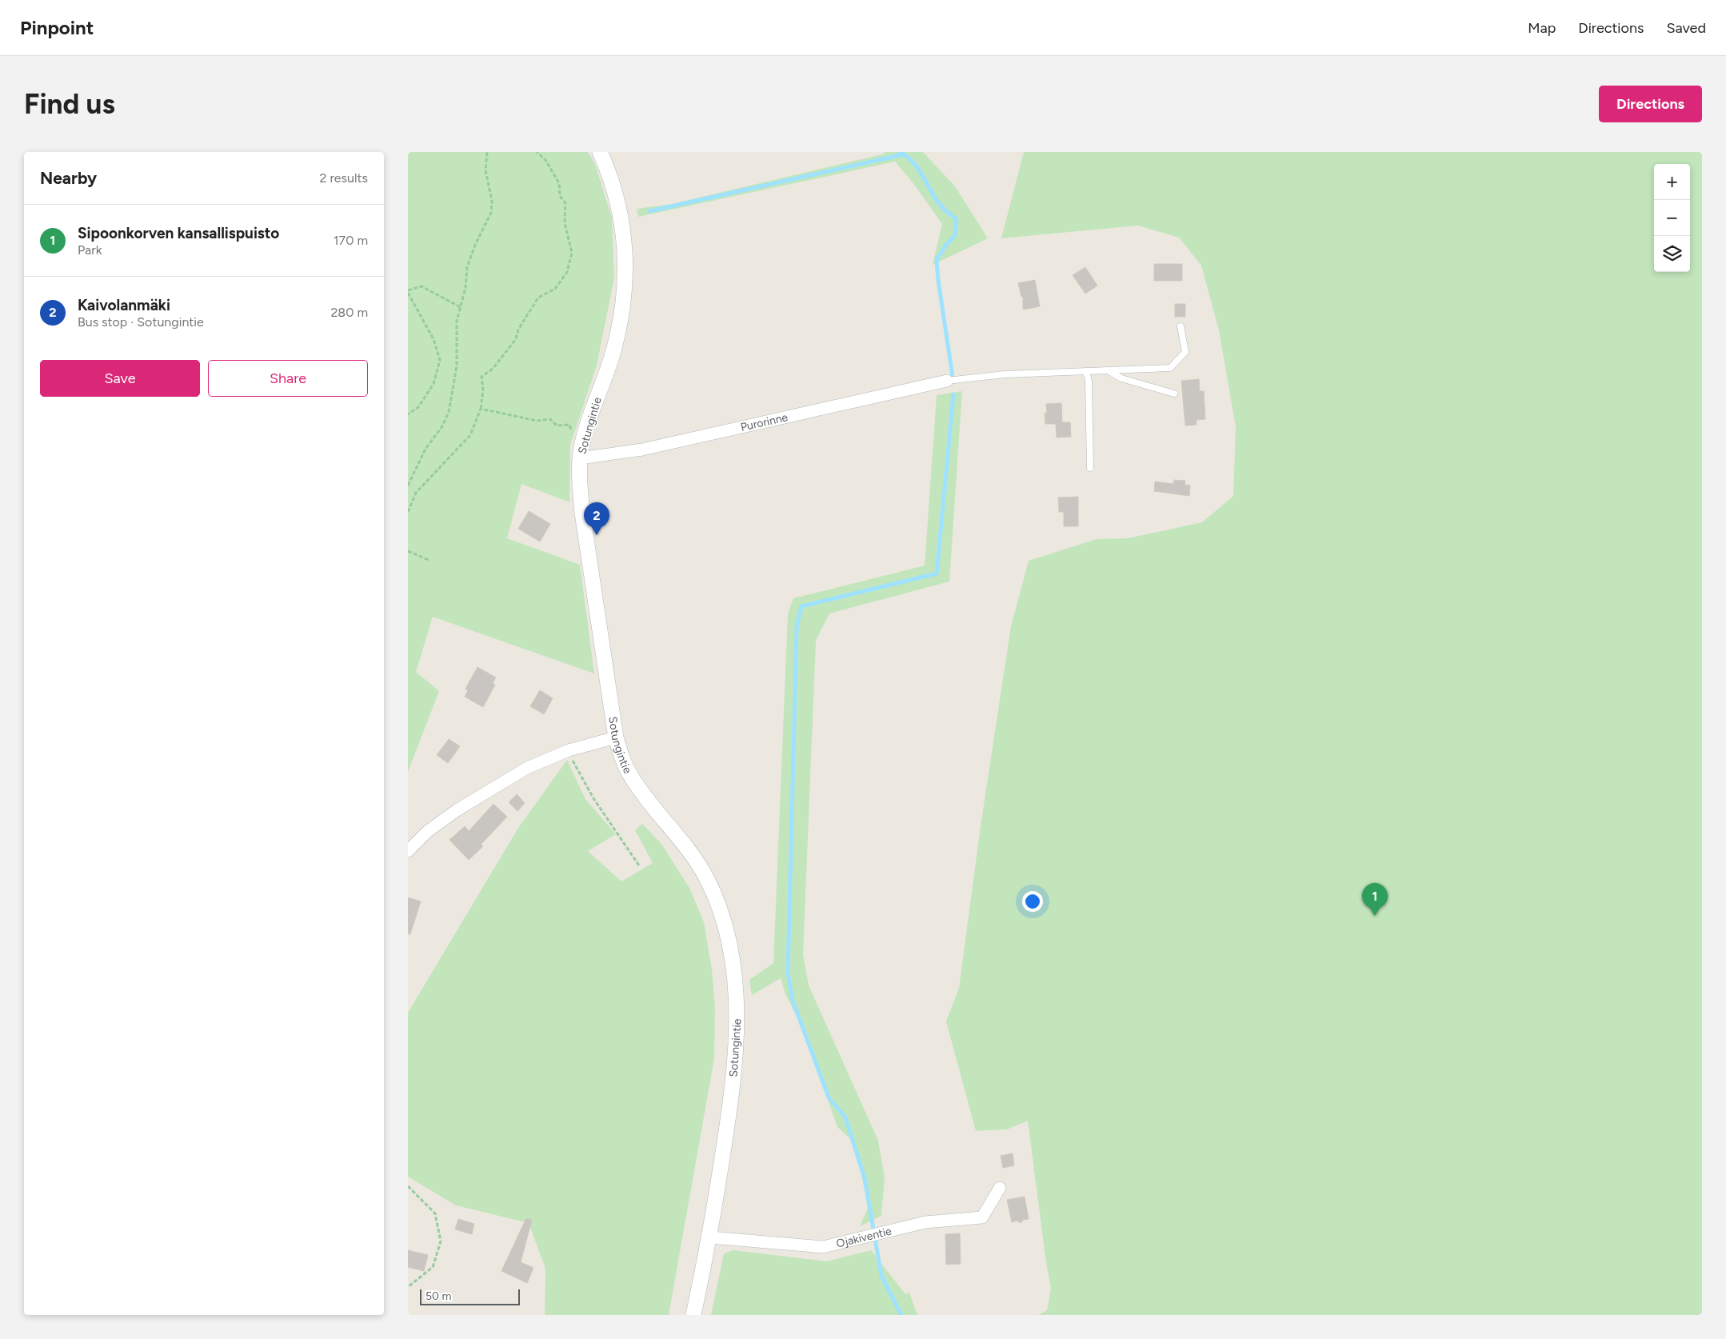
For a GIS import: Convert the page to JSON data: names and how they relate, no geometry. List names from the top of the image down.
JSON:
{
  "streets": {
    "street": ["Purorinne", "Sotungintie", "Ojakiventie"]
  },
  "crossings": [
    ["Purorinne", "Sotungintie"],
    ["Sotungintie", "Ojakiventie"]
  ],
  "scale_bar": "50 m",
  "page": {
    "header": "Pinpoint",
    "nav": ["Map", "Directions", "Saved"],
    "buttons": [
      "Directions",
      ["Save", "Share"]
    ],
    "title": "Find us",
    "heading": ["Nearby", "2 results"],
    "map_buttons": ["+", "−"],
    "list": [
      {
        "mark": "1",
        "name": "Sipoonkorven kansallispuisto",
        "note": "Park",
        "value": "170 m"
      },
      {
        "mark": "2",
        "name": "Kaivolanmäki",
        "note": "Bus stop · Sotungintie",
        "value": "280 m"
      }
    ],
    "pins": ["2", "1"],
    "scale": "50 m"
  }
}
